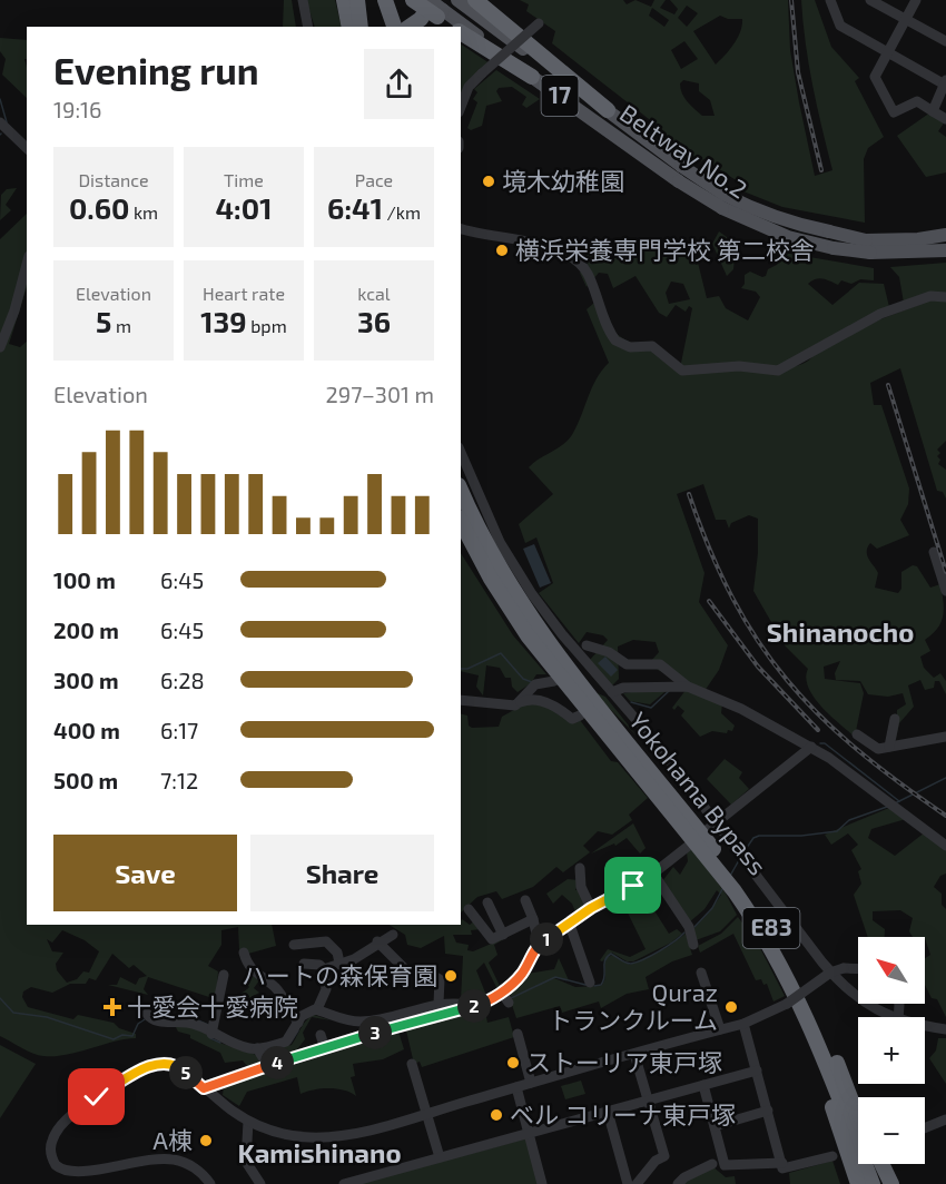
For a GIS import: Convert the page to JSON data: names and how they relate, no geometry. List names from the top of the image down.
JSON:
{
  "streets": {
    "highway": ["Yokohama Bypass", "E83"],
    "main road": ["17", "Beltway No.2"]
  },
  "districts": ["Shinanocho", "Kamishinano"],
  "places": {
    "other": [
      "境木幼稚園",
      "横浜栄養専門学校 第二校舎",
      "ハートの森保育園",
      "Quraz トランクルーム",
      "ストーリア東戸塚",
      "ベル コリーナ東戸塚",
      "A棟"
    ],
    "health": ["十愛会十愛病院"]
  },
  "north": "top left",
  "page": {
    "heading": ["Evening run", "19:16"],
    "stats": [
      ["Distance", "0.60 km"],
      ["Time", "4:01"],
      ["Pace", "6:41 /km"],
      ["Elevation", "5 m"],
      ["Heart rate", "139 bpm"],
      ["kcal", "36"]
    ],
    "chart": ["Elevation", "297–301 m"],
    "list": [
      {
        "name": "100 m",
        "note": "6:45"
      },
      {
        "name": "200 m",
        "note": "6:45"
      },
      {
        "name": "300 m",
        "note": "6:28"
      },
      {
        "name": "400 m",
        "note": "6:17"
      },
      {
        "name": "500 m",
        "note": "7:12"
      }
    ],
    "buttons": ["Save", "Share"],
    "pins": [
      "1",
      "2",
      "3",
      "4",
      "5"
    ],
    "map_buttons": ["+", "−"]
  }
}
